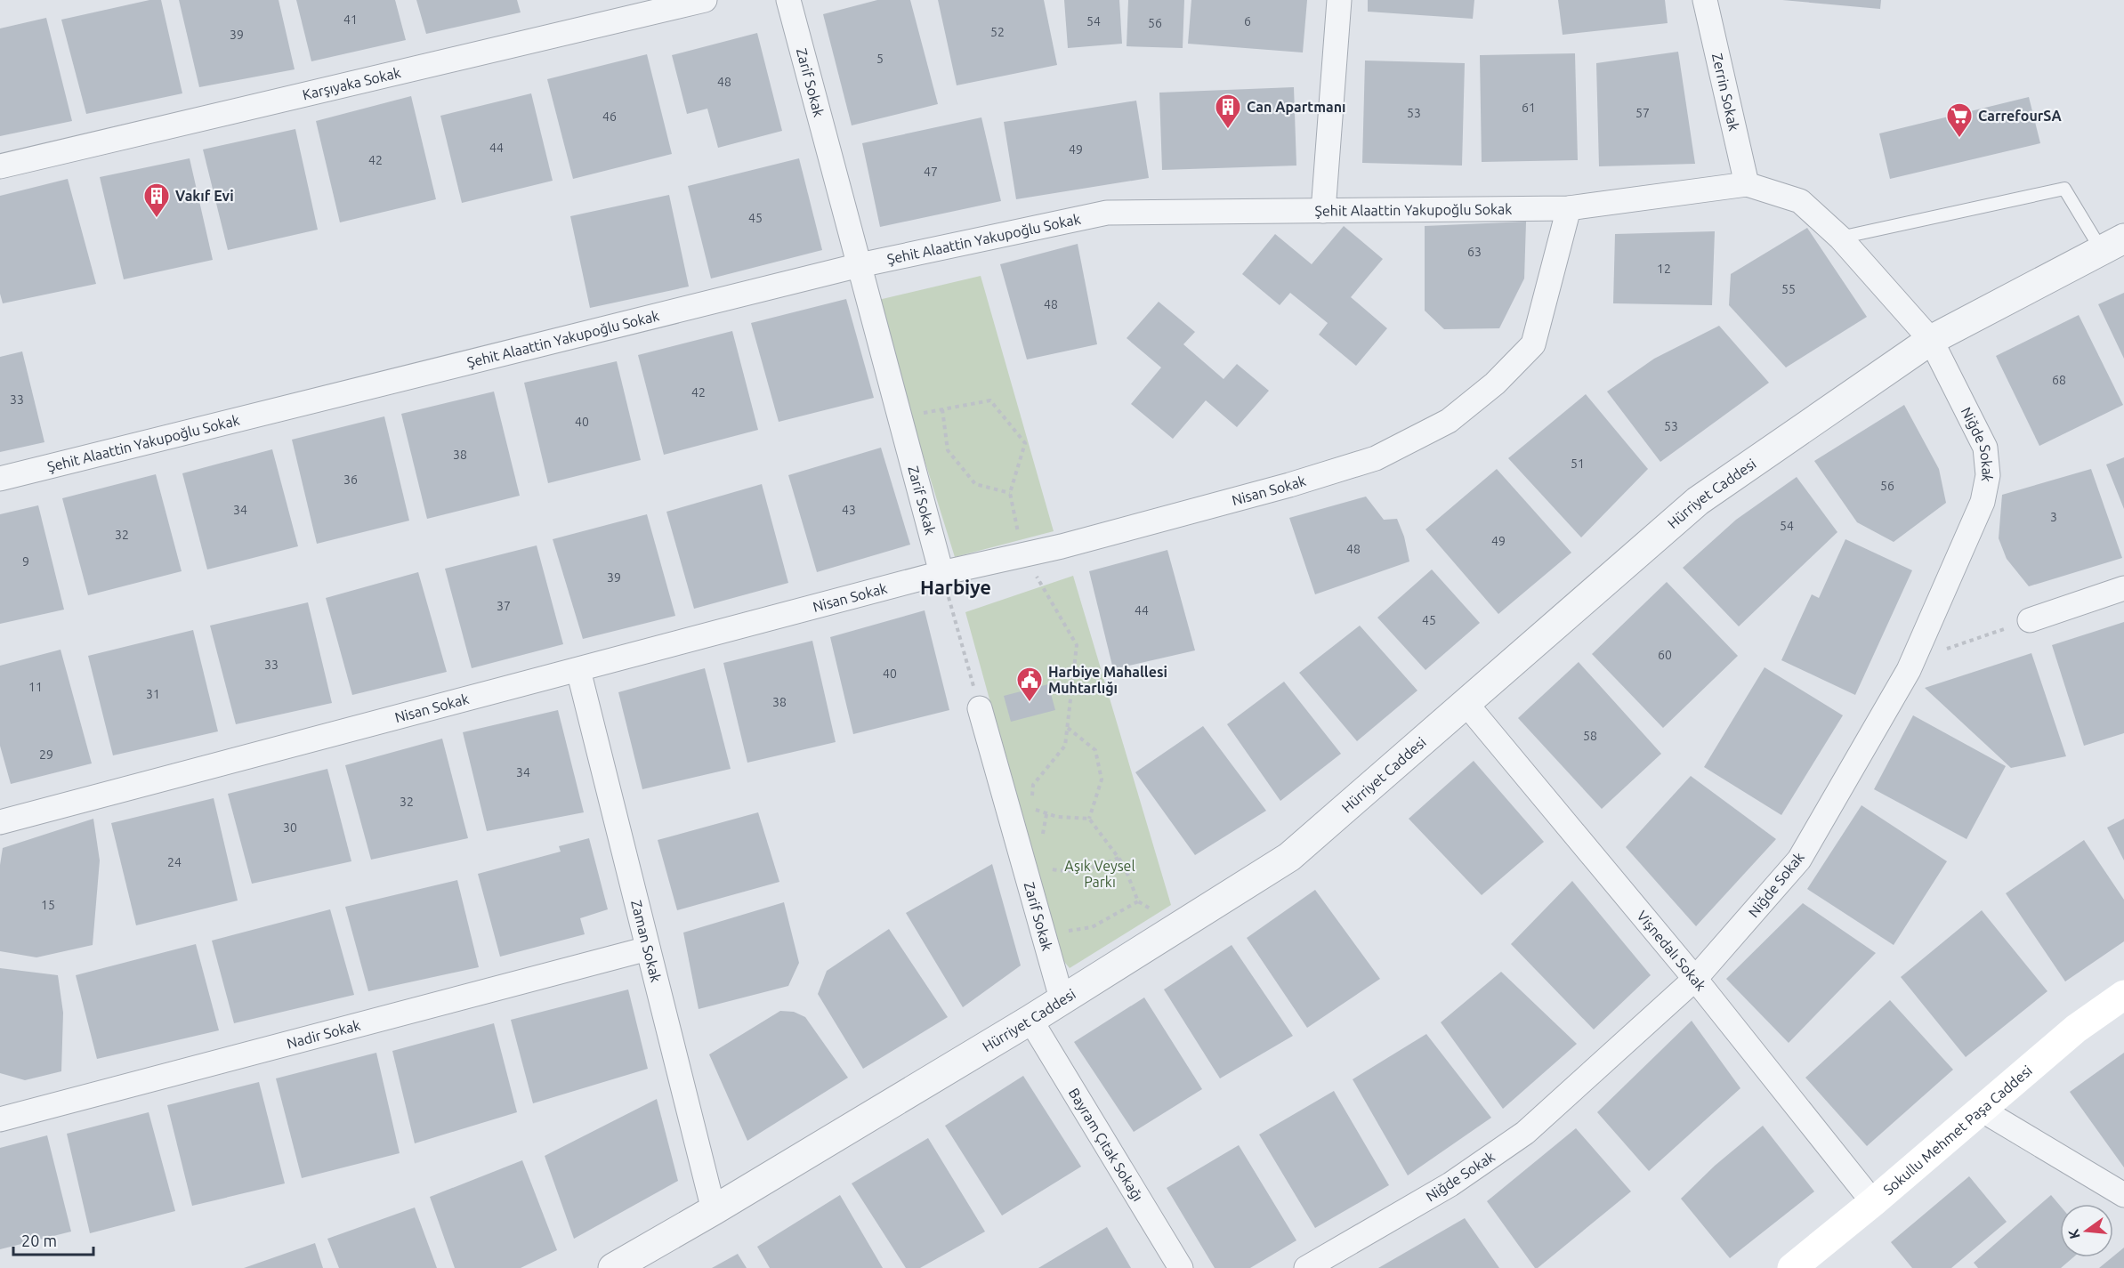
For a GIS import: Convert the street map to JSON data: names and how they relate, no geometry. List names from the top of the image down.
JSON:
{
  "streets": {
    "main road": ["Sokullu Mehmet Paşa Caddesi"],
    "street": [
      "Zarif Sokak",
      "Karşıyaka Sokak",
      "Zerrin Sokak",
      "Şehit Alaattin Yakupoğlu Sokak",
      "Niğde Sokak",
      "Nisan Sokak",
      "Hürriyet Caddesi",
      "Zaman Sokak",
      "Vişnedalı Sokak",
      "Nadir Sokak",
      "Bayram Çıtak Sokağı"
    ]
  },
  "crossings": [
    ["Zarif Sokak", "Şehit Alaattin Yakupoğlu Sokak"],
    ["Zarif Sokak", "Nisan Sokak"],
    ["Zarif Sokak", "Hürriyet Caddesi"],
    ["Zerrin Sokak", "Şehit Alaattin Yakupoğlu Sokak"],
    ["Şehit Alaattin Yakupoğlu Sokak", "Niğde Sokak"],
    ["Şehit Alaattin Yakupoğlu Sokak", "Nisan Sokak"],
    ["Şehit Alaattin Yakupoğlu Sokak", "Hürriyet Caddesi"],
    ["Niğde Sokak", "Hürriyet Caddesi"],
    ["Niğde Sokak", "Vişnedalı Sokak"],
    ["Nisan Sokak", "Zaman Sokak"],
    ["Hürriyet Caddesi", "Zaman Sokak"],
    ["Hürriyet Caddesi", "Vişnedalı Sokak"],
    ["Hürriyet Caddesi", "Bayram Çıtak Sokağı"],
    ["Zaman Sokak", "Nadir Sokak"],
    ["Vişnedalı Sokak", "Sokullu Mehmet Paşa Caddesi"]
  ],
  "districts": ["Harbiye"],
  "parks": ["Aşık Veysel Parkı"],
  "places": {
    "building": ["Can Apartmanı", "Vakıf Evi"],
    "supermarket": ["CarrefourSA"],
    "public building": ["Harbiye Mahallesi Muhtarlığı"]
  },
  "house_numbers": [
    "41",
    "54",
    "6",
    "56",
    "52",
    "39",
    "5",
    "48",
    "61",
    "53",
    "57",
    "46",
    "44",
    "49",
    "42",
    "47",
    "45",
    "63",
    "12",
    "55",
    "48",
    "68",
    "42",
    "33",
    "40",
    "53",
    "38",
    "51",
    "36",
    "56",
    "34",
    "43",
    "3",
    "54",
    "32",
    "49",
    "48",
    "9",
    "39",
    "37",
    "44",
    "45",
    "60",
    "33",
    "40",
    "11",
    "31",
    "38",
    "58",
    "29",
    "34",
    "32",
    "30",
    "24",
    "15"
  ],
  "scale_bar": "20 m",
  "north": "left"
}
